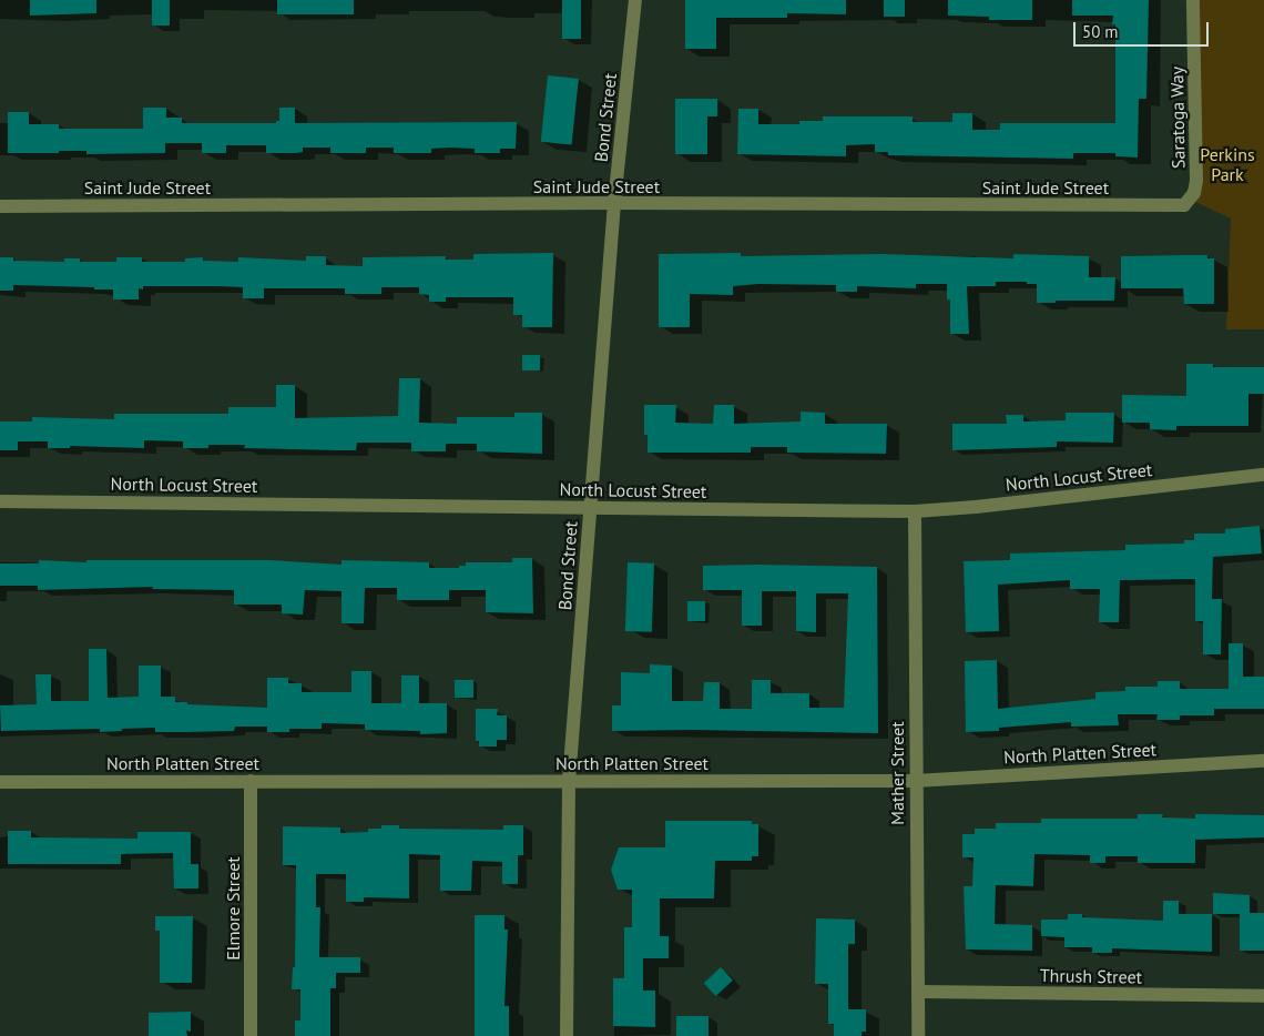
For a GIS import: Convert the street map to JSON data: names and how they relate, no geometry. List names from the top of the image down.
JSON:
{
  "streets": {
    "street": [
      "Bond Street",
      "Saratoga Way",
      "Saint Jude Street",
      "North Locust Street",
      "North Platten Street",
      "Mather Street",
      "Elmore Street",
      "Thrush Street"
    ]
  },
  "crossings": [
    ["Bond Street", "Saint Jude Street"],
    ["Bond Street", "North Locust Street"],
    ["Bond Street", "North Platten Street"],
    ["Saratoga Way", "Saint Jude Street"],
    ["North Locust Street", "Mather Street"],
    ["North Platten Street", "Mather Street"],
    ["North Platten Street", "Elmore Street"],
    ["Mather Street", "Thrush Street"]
  ],
  "parks": ["Perkins Park"],
  "scale_bar": "50 m"
}
